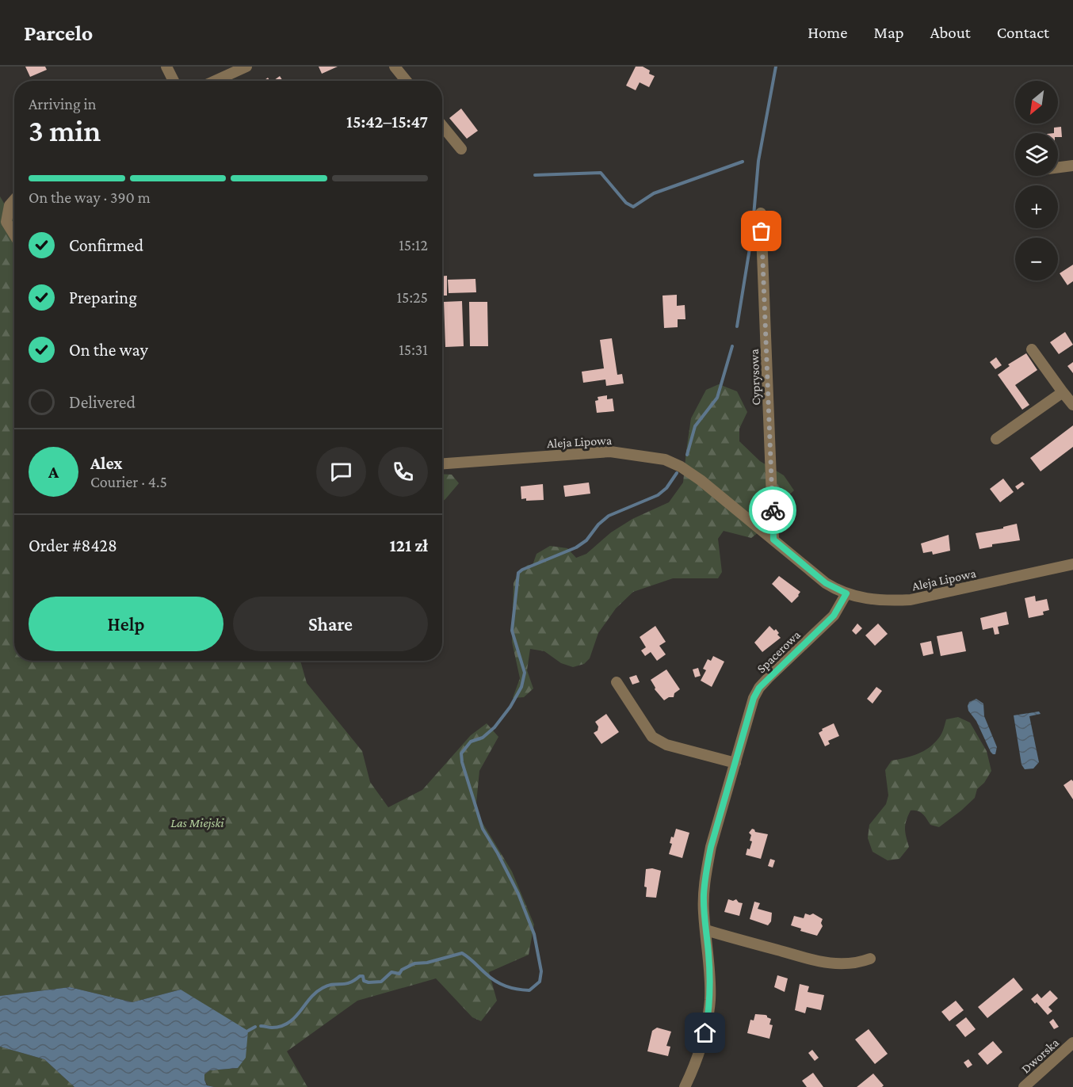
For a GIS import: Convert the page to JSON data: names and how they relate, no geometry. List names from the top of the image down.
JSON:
{
  "streets": {
    "street": [
      "Cyprysowa",
      "Aleja Lipowa",
      "Spacerowa",
      "Dworska"
    ]
  },
  "crossings": [
    ["Cyprysowa", "Aleja Lipowa"],
    ["Aleja Lipowa", "Spacerowa"]
  ],
  "parks": ["Las Miejski"],
  "north": "bottom left",
  "page": {
    "header": "Parcelo",
    "nav": [
      "Home",
      "Map",
      "About",
      "Contact"
    ],
    "map_buttons": ["+", "−"],
    "heading": ["3 min", "Arriving in", "15:42–15:47"],
    "panel": [
      "Alex",
      "Courier · 4.5",
      "Order #8428",
      "121 zł"
    ],
    "bar": "On the way · 390 m",
    "list": [
      ["Confirmed", "15:12"],
      ["Preparing", "15:25"],
      ["On the way", "15:31"],
      "Delivered"
    ],
    "round": "A",
    "buttons": ["Help", "Share"]
  }
}
